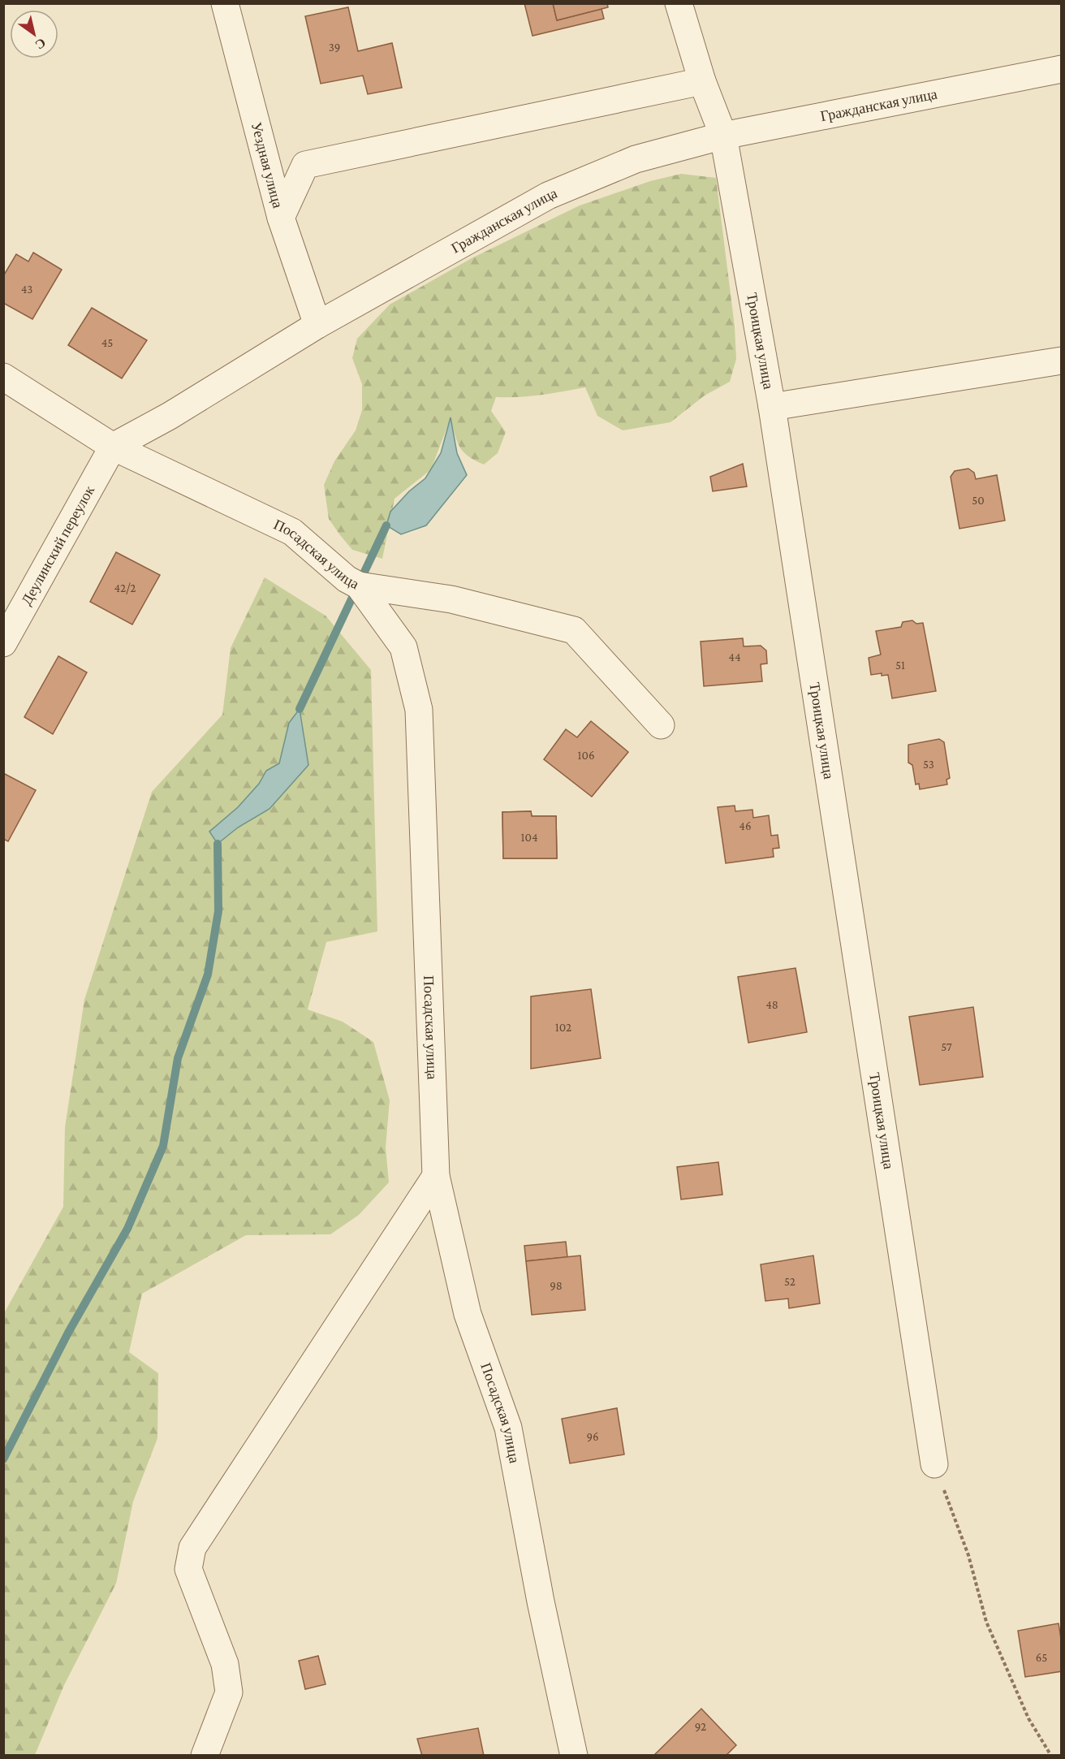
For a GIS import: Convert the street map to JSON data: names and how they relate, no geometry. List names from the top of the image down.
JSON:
{
  "streets": {
    "street": [
      "Гражданская улица",
      "Уездная улица",
      "Троицкая улица",
      "Деулинский переулок",
      "Посадская улица"
    ]
  },
  "crossings": [
    ["Гражданская улица", "Уездная улица"],
    ["Гражданская улица", "Троицкая улица"],
    ["Гражданская улица", "Деулинский переулок"],
    ["Гражданская улица", "Посадская улица"],
    ["Деулинский переулок", "Посадская улица"]
  ],
  "house_numbers": [
    "39",
    "43",
    "45",
    "50",
    "42/2",
    "44",
    "51",
    "106",
    "53",
    "46",
    "104",
    "48",
    "102",
    "57",
    "52",
    "98",
    "96",
    "65",
    "92"
  ],
  "north": "bottom right"
}
